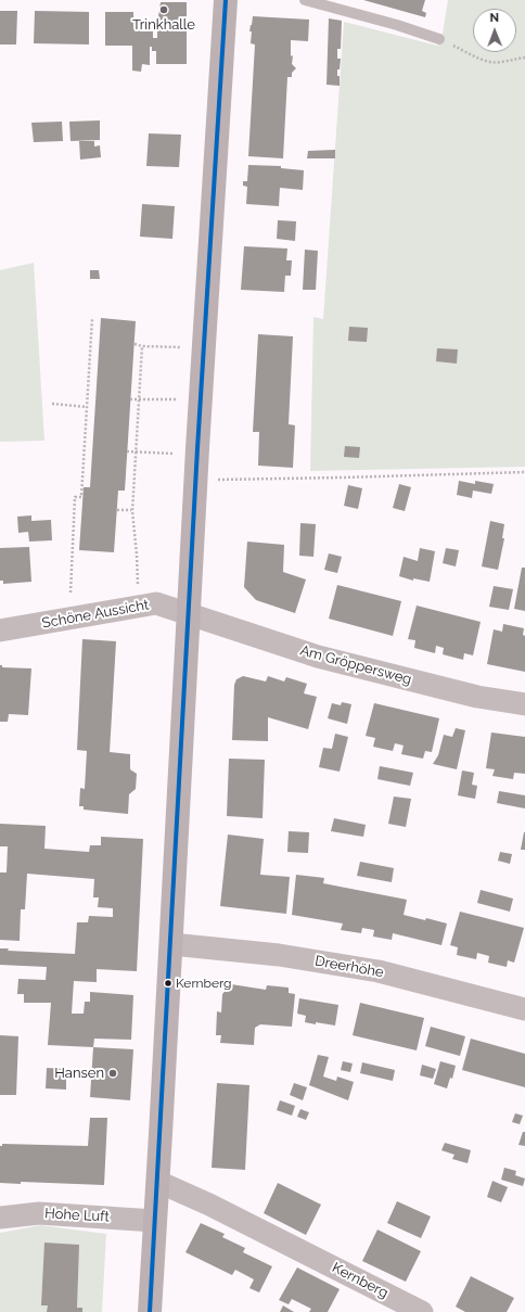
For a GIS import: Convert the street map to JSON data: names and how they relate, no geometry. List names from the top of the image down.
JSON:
{
  "streets": {
    "street": [
      "Schöne Aussicht",
      "Am Gröppersweg",
      "Dreerhöhe",
      "Hohe Luft",
      "Kernberg"
    ]
  },
  "crossings": [
    ["Schöne Aussicht", "Am Gröppersweg"]
  ],
  "places": ["Trinkhalle", "Kernberg", "Hansen"],
  "north": "top"
}
